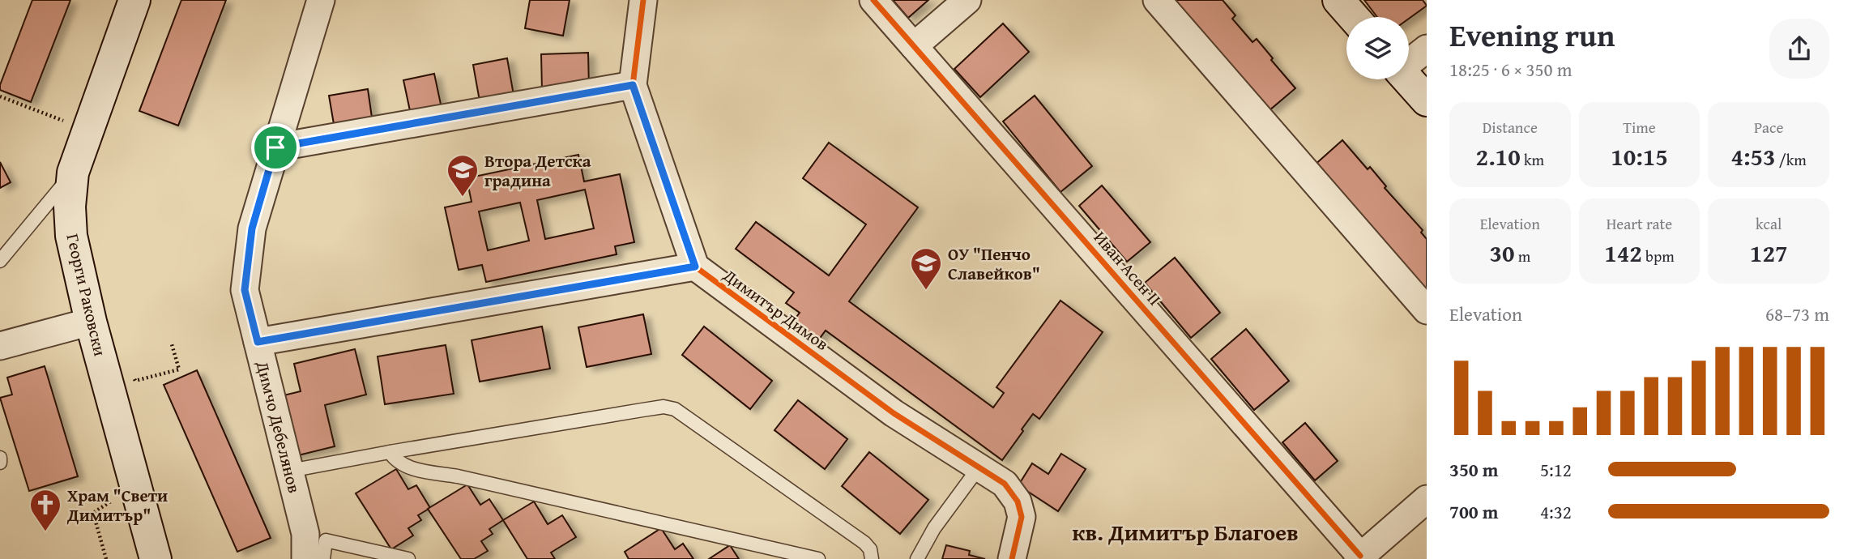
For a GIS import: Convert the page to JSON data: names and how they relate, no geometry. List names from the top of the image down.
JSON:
{
  "streets": {
    "street": [
      "Иван Асен II",
      "Георги Раковски",
      "Димитър Димов",
      "Димчо Дебелянов"
    ]
  },
  "districts": ["кв. Димитър Благоев"],
  "places": {
    "school or university": ["Втора Детска градина", "ОУ \"Пенчо Славейков\""],
    "church": ["Храм \"Свети Димитър\""]
  },
  "page": {
    "heading": ["Evening run", "18:25 · 6 × 350 m"],
    "stats": [
      ["Distance", "2.10 km"],
      ["Time", "10:15"],
      ["Pace", "4:53 /km"],
      ["Elevation", "30 m"],
      ["Heart rate", "142 bpm"],
      ["kcal", "127"]
    ],
    "chart": ["Elevation", "68–73 m"],
    "list": [
      {
        "name": "350 m",
        "note": "5:12"
      },
      {
        "name": "700 m",
        "note": "4:32"
      }
    ]
  }
}
